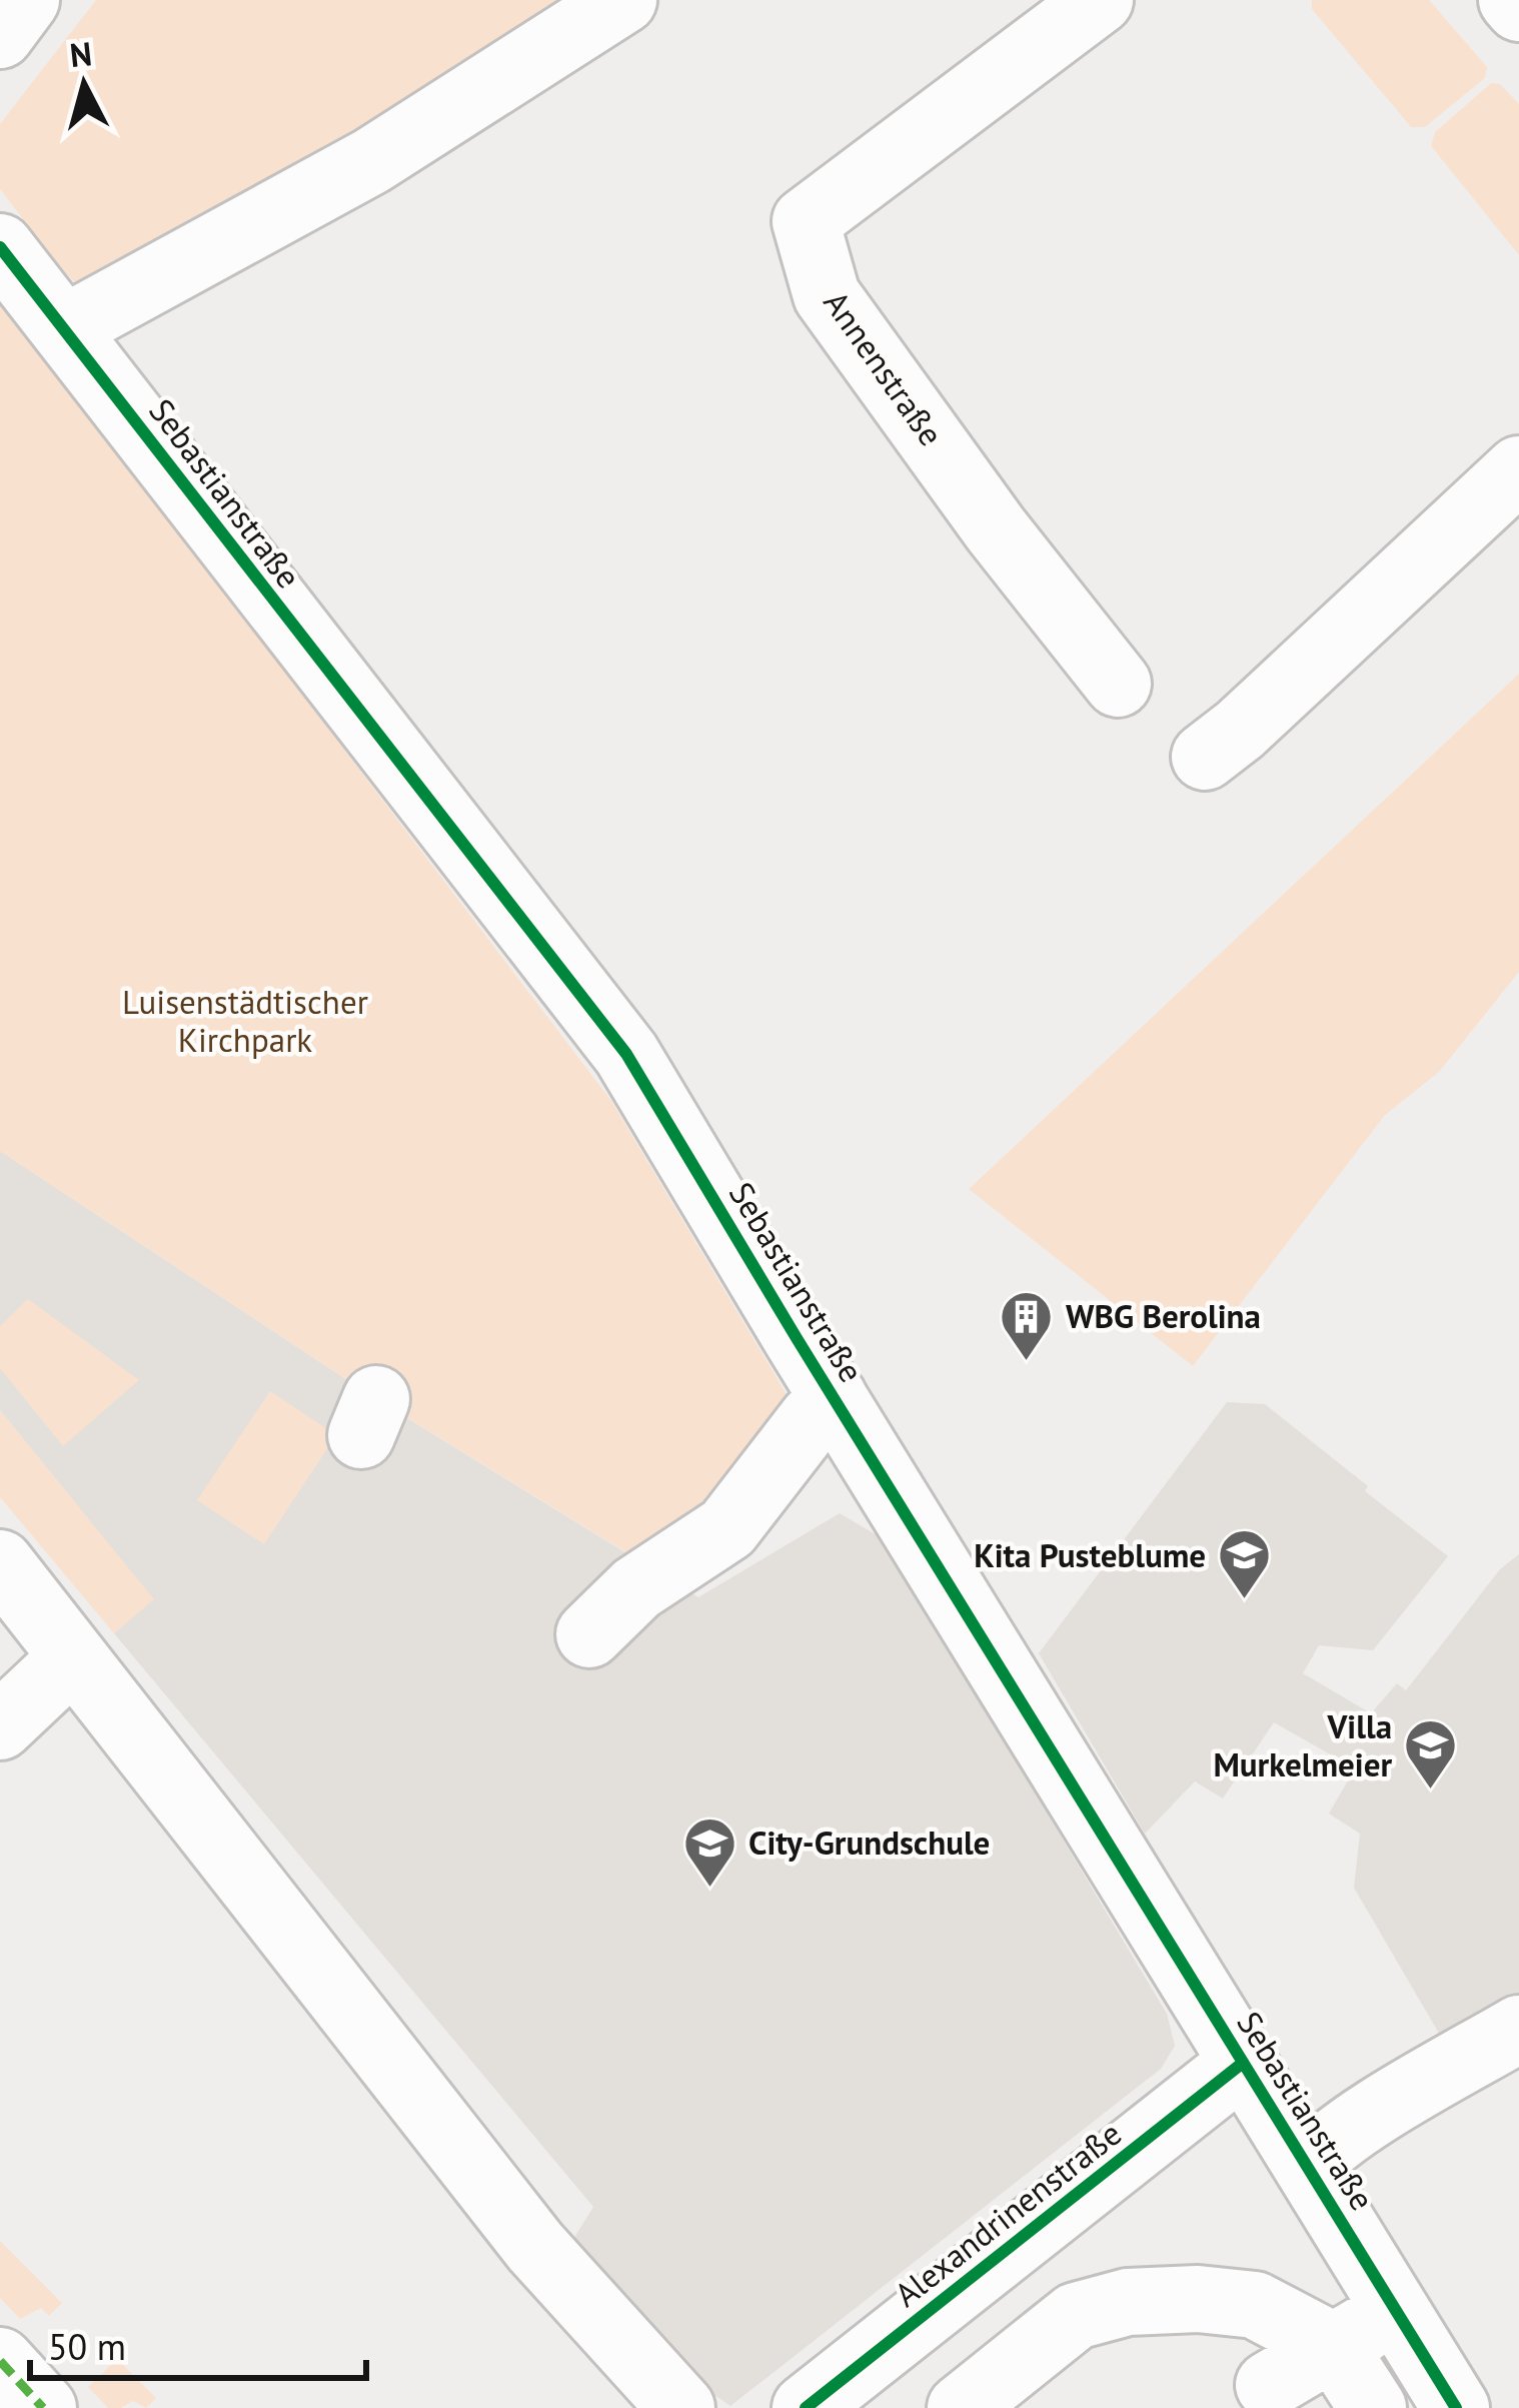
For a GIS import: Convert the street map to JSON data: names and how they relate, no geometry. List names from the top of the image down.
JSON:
{
  "streets": {
    "street": ["Annenstraße", "Sebastianstraße", "Alexandrinenstraße"]
  },
  "crossings": [
    ["Sebastianstraße", "Alexandrinenstraße"]
  ],
  "parks": ["Luisenstädtischer Kirchpark"],
  "places": {
    "building": ["WBG Berolina"],
    "school or university": ["Kita Pusteblume", "Villa Murkelmeier", "City-Grundschule"]
  },
  "scale_bar": "50 m",
  "north": "top"
}
